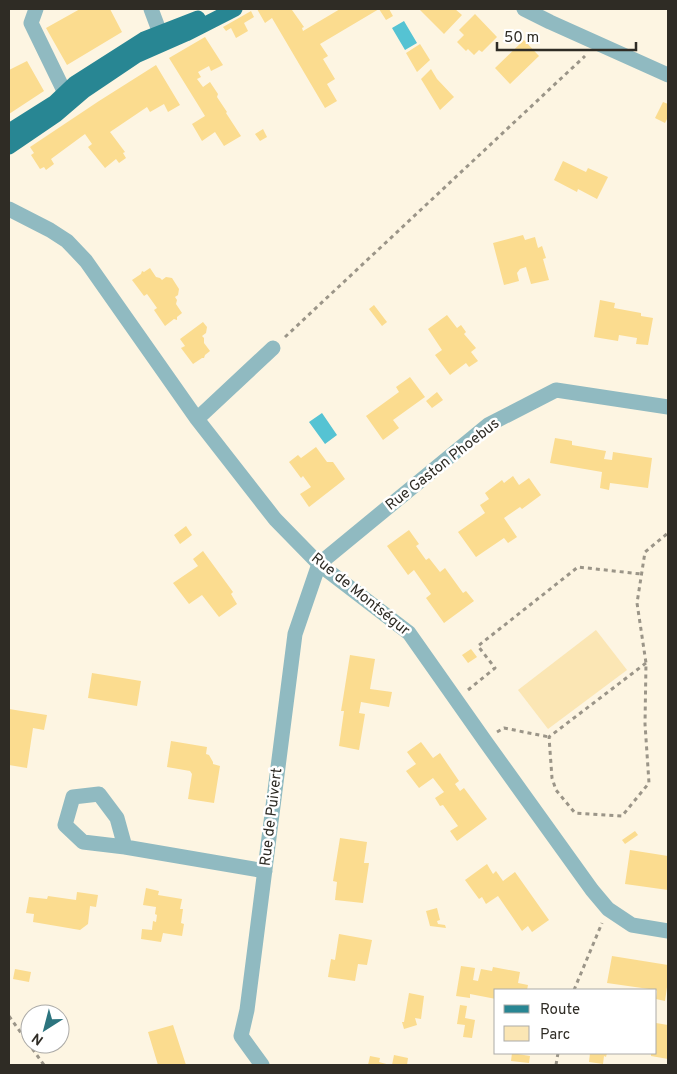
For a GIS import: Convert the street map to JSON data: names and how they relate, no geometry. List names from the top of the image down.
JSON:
{
  "streets": {
    "street": ["Rue Gaston Phoebus", "Rue de Montségur", "Rue de Puivert"]
  },
  "crossings": [
    ["Rue Gaston Phoebus", "Rue de Montségur"],
    ["Rue Gaston Phoebus", "Rue de Puivert"],
    ["Rue de Montségur", "Rue de Puivert"]
  ],
  "legend": ["Route", "Parc"],
  "scale_bar": "50 m",
  "north": "bottom left"
}
